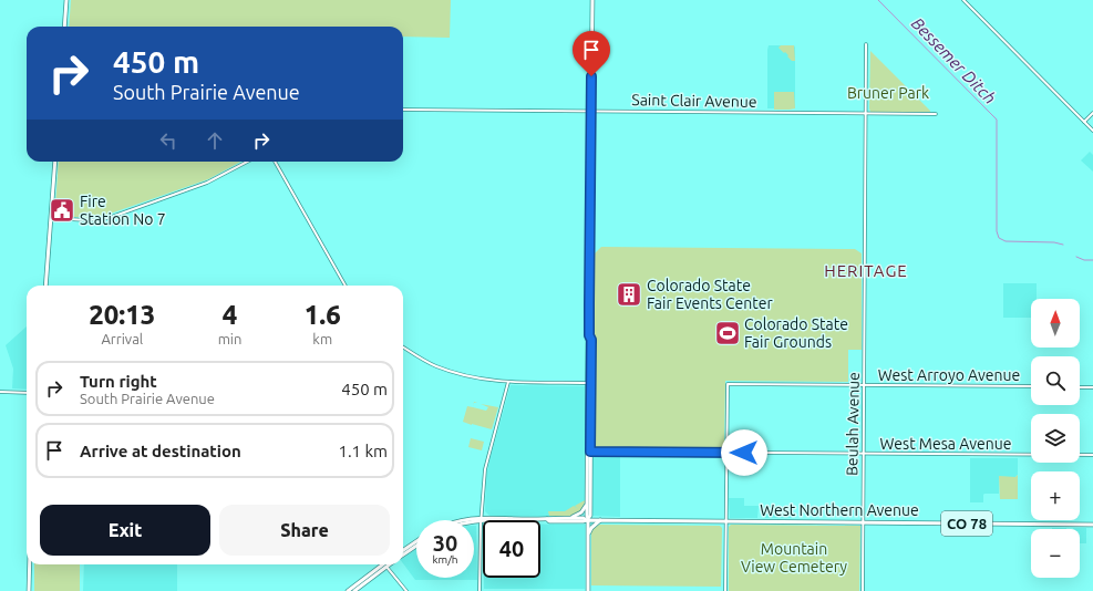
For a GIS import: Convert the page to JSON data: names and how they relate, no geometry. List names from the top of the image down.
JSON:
{
  "streets": {
    "main road": ["West Northern Avenue", "CO 78"],
    "street": [
      "Saint Clair Avenue",
      "West Arroyo Avenue",
      "Beulah Avenue",
      "West Mesa Avenue"
    ]
  },
  "crossings": [
    ["Saint Clair Avenue", "Beulah Avenue"],
    ["West Arroyo Avenue", "Beulah Avenue"],
    ["West Arroyo Avenue", "West Mesa Avenue"],
    ["Beulah Avenue", "West Mesa Avenue"],
    ["Beulah Avenue", "West Northern Avenue"]
  ],
  "districts": ["HERITAGE"],
  "water": ["Bessemer Ditch"],
  "parks": ["Bruner Park", "Mountain View Cemetery"],
  "places": {
    "public building": ["Fire Station No 7"],
    "building": ["Colorado State Fair Events Center"],
    "sports": ["Colorado State Fair Grounds"]
  },
  "north": "top",
  "page": {
    "turn": ["450 m", "South Prairie Avenue"],
    "eta": [
      "20:13",
      "Arrival",
      "4",
      "min",
      "1.6",
      "km"
    ],
    "map_buttons": ["+", "−"],
    "list": [
      {
        "name": "Turn right",
        "note": "South Prairie Avenue",
        "value": "450 m"
      },
      {
        "name": "Arrive at destination",
        "value": "1.1 km"
      }
    ],
    "buttons": ["Exit", "Share"],
    "speed": "30 km/h",
    "limit": "40"
  }
}
